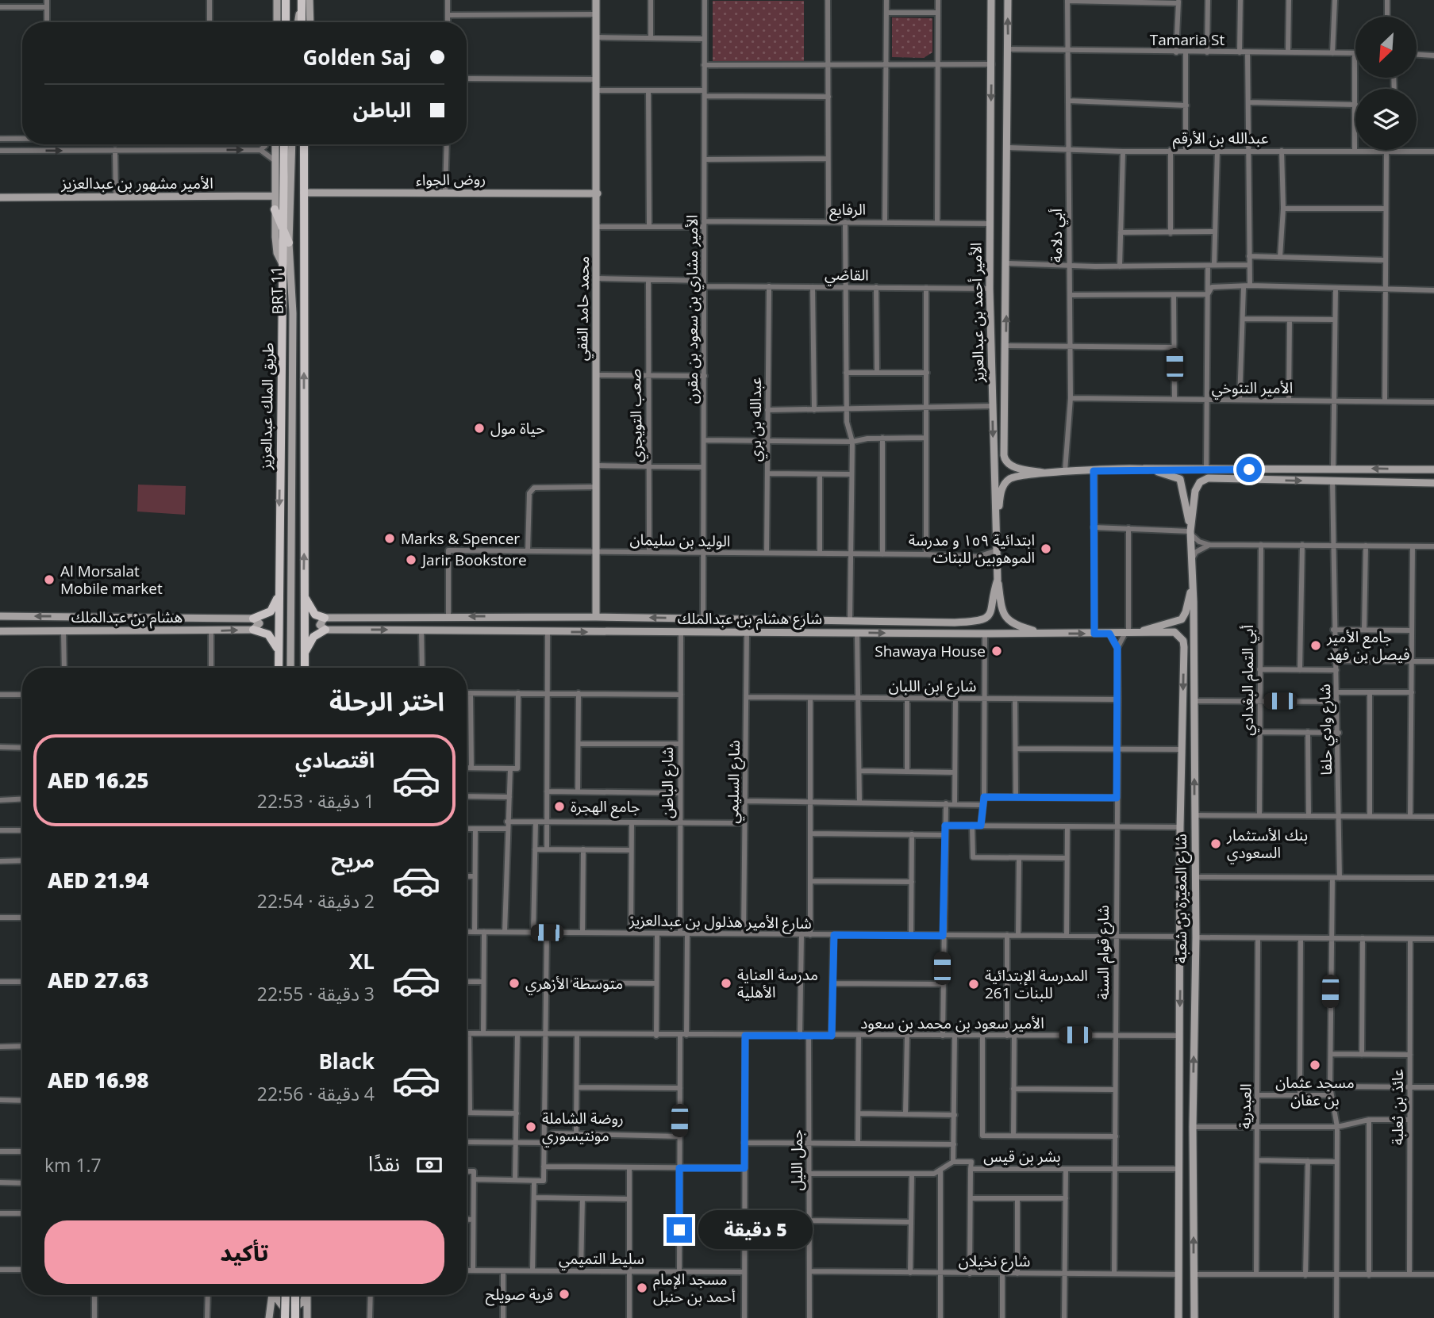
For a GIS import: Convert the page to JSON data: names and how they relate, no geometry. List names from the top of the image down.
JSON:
{
  "streets": {
    "main road": ["طريق الملك عبدالعزيز"],
    "street": [
      "Tamaria St",
      "عبدالله بن الأرقم",
      "روض الجواء",
      "الأمير مشهور بن عبدالعزيز",
      "الرفايع",
      "أبي دلامة",
      "القاضي",
      "BRT 11",
      "محمد حامد الفقي",
      "الأمير مشاري بن سعود بن مقرن",
      "الأمير أحمد بن عبدالعزيز",
      "الأمير التنوخي",
      "صعب التويجري",
      "عبدالله بن بري",
      "الوليد بن سليمان",
      "هشام بن عبدالملك",
      "شارع هشام بن عبدالملك",
      "أبي التمام البغدادي",
      "شارع ابن اللبان",
      "شارع وادي حلفا",
      "شارع السليمي",
      "شارع الباطن",
      "شارع المغيرة بن شعبة",
      "شارع الأمير هذلول بن عبدالعزيز",
      "شارع قوام السنة",
      "الأمير سعود بن محمد بن سعود",
      "العبدرية",
      "عائذ بن ثعلبة",
      "بشر بن قيس",
      "جمل الليل",
      "سليط التميمي",
      "شارع نخيلان"
    ]
  },
  "crossings": [
    ["Tamaria St", "أبي دلامة"],
    ["Tamaria St", "الأمير أحمد بن عبدالعزيز"],
    ["عبدالله بن الأرقم", "أبي دلامة"],
    ["عبدالله بن الأرقم", "الأمير أحمد بن عبدالعزيز"],
    ["روض الجواء", "محمد حامد الفقي"],
    ["الرفايع", "محمد حامد الفقي"],
    ["الرفايع", "الأمير مشاري بن سعود بن مقرن"],
    ["الرفايع", "الأمير أحمد بن عبدالعزيز"],
    ["أبي دلامة", "الأمير التنوخي"],
    ["القاضي", "محمد حامد الفقي"],
    ["القاضي", "الأمير مشاري بن سعود بن مقرن"],
    ["القاضي", "الأمير أحمد بن عبدالعزيز"],
    ["القاضي", "صعب التويجري"],
    ["القاضي", "عبدالله بن بري"],
    ["محمد حامد الفقي", "الوليد بن سليمان"],
    ["محمد حامد الفقي", "شارع هشام بن عبدالملك"],
    ["الأمير مشاري بن سعود بن مقرن", "الوليد بن سليمان"],
    ["الأمير مشاري بن سعود بن مقرن", "شارع هشام بن عبدالملك"],
    ["الأمير أحمد بن عبدالعزيز", "الوليد بن سليمان"],
    ["الأمير أحمد بن عبدالعزيز", "شارع هشام بن عبدالملك"],
    ["صعب التويجري", "الوليد بن سليمان"],
    ["عبدالله بن بري", "الوليد بن سليمان"],
    ["الوليد بن سليمان", "شارع هشام بن عبدالملك"],
    ["شارع هشام بن عبدالملك", "شارع السليمي"],
    ["شارع هشام بن عبدالملك", "شارع الباطن"],
    ["شارع هشام بن عبدالملك", "شارع المغيرة بن شعبة"],
    ["شارع هشام بن عبدالملك", "شارع قوام السنة"],
    ["شارع ابن اللبان", "شارع السليمي"],
    ["شارع ابن اللبان", "شارع قوام السنة"],
    ["شارع وادي حلفا", "شارع المغيرة بن شعبة"],
    ["شارع السليمي", "شارع الأمير هذلول بن عبدالعزيز"],
    ["شارع الباطن", "شارع الأمير هذلول بن عبدالعزيز"],
    ["شارع المغيرة بن شعبة", "شارع الأمير هذلول بن عبدالعزيز"],
    ["شارع المغيرة بن شعبة", "الأمير سعود بن محمد بن سعود"],
    ["شارع المغيرة بن شعبة", "بشر بن قيس"],
    ["شارع المغيرة بن شعبة", "شارع نخيلان"],
    ["شارع الأمير هذلول بن عبدالعزيز", "شارع قوام السنة"],
    ["شارع قوام السنة", "الأمير سعود بن محمد بن سعود"],
    ["شارع قوام السنة", "بشر بن قيس"],
    ["شارع قوام السنة", "شارع نخيلان"],
    ["الأمير سعود بن محمد بن سعود", "جمل الليل"],
    ["جمل الليل", "شارع نخيلان"]
  ],
  "places": [
    "حياة مول",
    "Marks & Spencer",
    "ابتدائية ١٥٩ و مدرسة الموهوبين للبنات",
    "Jarir Bookstore",
    "Al Morsalat Mobile market",
    "جامع الأمير فيصل بن فهد",
    "Shawaya House",
    "جامع الهجرة",
    "بنك الأستثمار السعودي",
    "متوسطة الأزهري",
    "مدرسة العناية الأهلية",
    "المدرسة الإبتدائية 261 للبنات",
    "مسجد عثمان بن عفان",
    "روضة الشاملة مونتيسوري",
    "مسجد الإمام أحمد بن حنبل",
    "قرية صويلح"
  ],
  "north": "bottom left",
  "page": {
    "banner": ["Golden Saj", "الباطن"],
    "heading": "اختر الرحلة",
    "list": [
      {
        "name": "اقتصادي",
        "note": "1 دقيقة · 22:53",
        "value": "AED 16.25"
      },
      {
        "name": "مريح",
        "note": "2 دقيقة · 22:54",
        "value": "AED 21.94"
      },
      {
        "name": "XL",
        "note": "3 دقيقة · 22:55",
        "value": "AED 27.63"
      },
      {
        "name": "Black",
        "note": "4 دقيقة · 22:56",
        "value": "AED 16.98"
      }
    ],
    "pay": ["نقدًا", "1.7 km"],
    "buttons": "تأكيد",
    "bubble": "5 دقيقة"
  }
}
